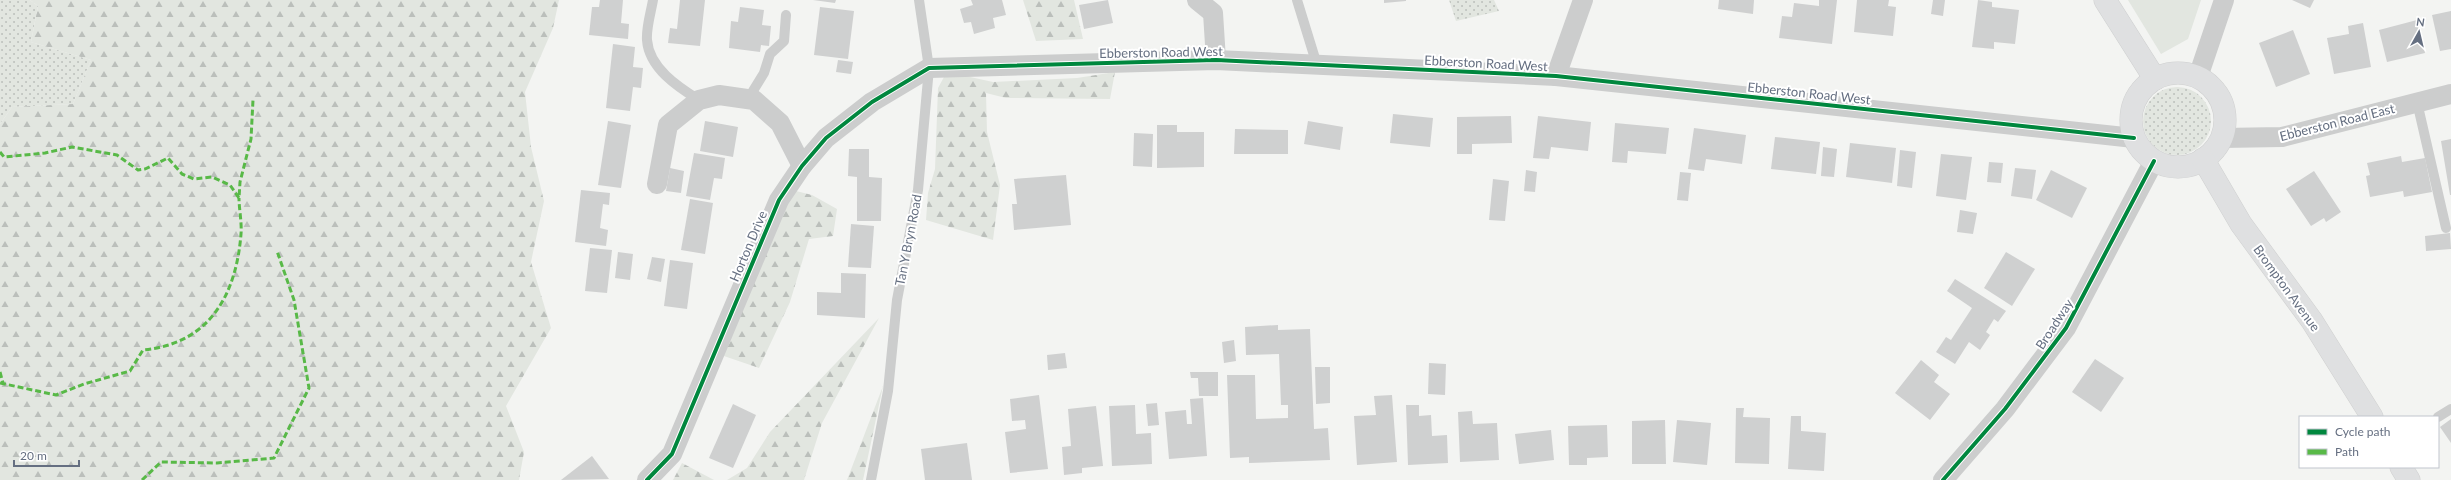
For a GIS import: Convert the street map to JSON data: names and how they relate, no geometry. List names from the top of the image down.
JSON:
{
  "streets": {
    "main road": ["Brompton Avenue"],
    "street": [
      "Ebberston Road West",
      "Ebberston Road East",
      "Horton Drive",
      "Broadway"
    ],
    "lane": ["Tan Y Bryn Road"]
  },
  "crossings": [
    ["Ebberston Road West", "Ebberston Road East"],
    ["Ebberston Road West", "Tan Y Bryn Road"],
    ["Ebberston Road West", "Horton Drive"],
    ["Ebberston Road West", "Brompton Avenue"],
    ["Ebberston Road West", "Broadway"],
    ["Ebberston Road East", "Brompton Avenue"],
    ["Ebberston Road East", "Broadway"],
    ["Tan Y Bryn Road", "Horton Drive"],
    ["Brompton Avenue", "Broadway"]
  ],
  "legend": ["Cycle path", "Path"],
  "scale_bar": "20 m",
  "north": "top"
}
